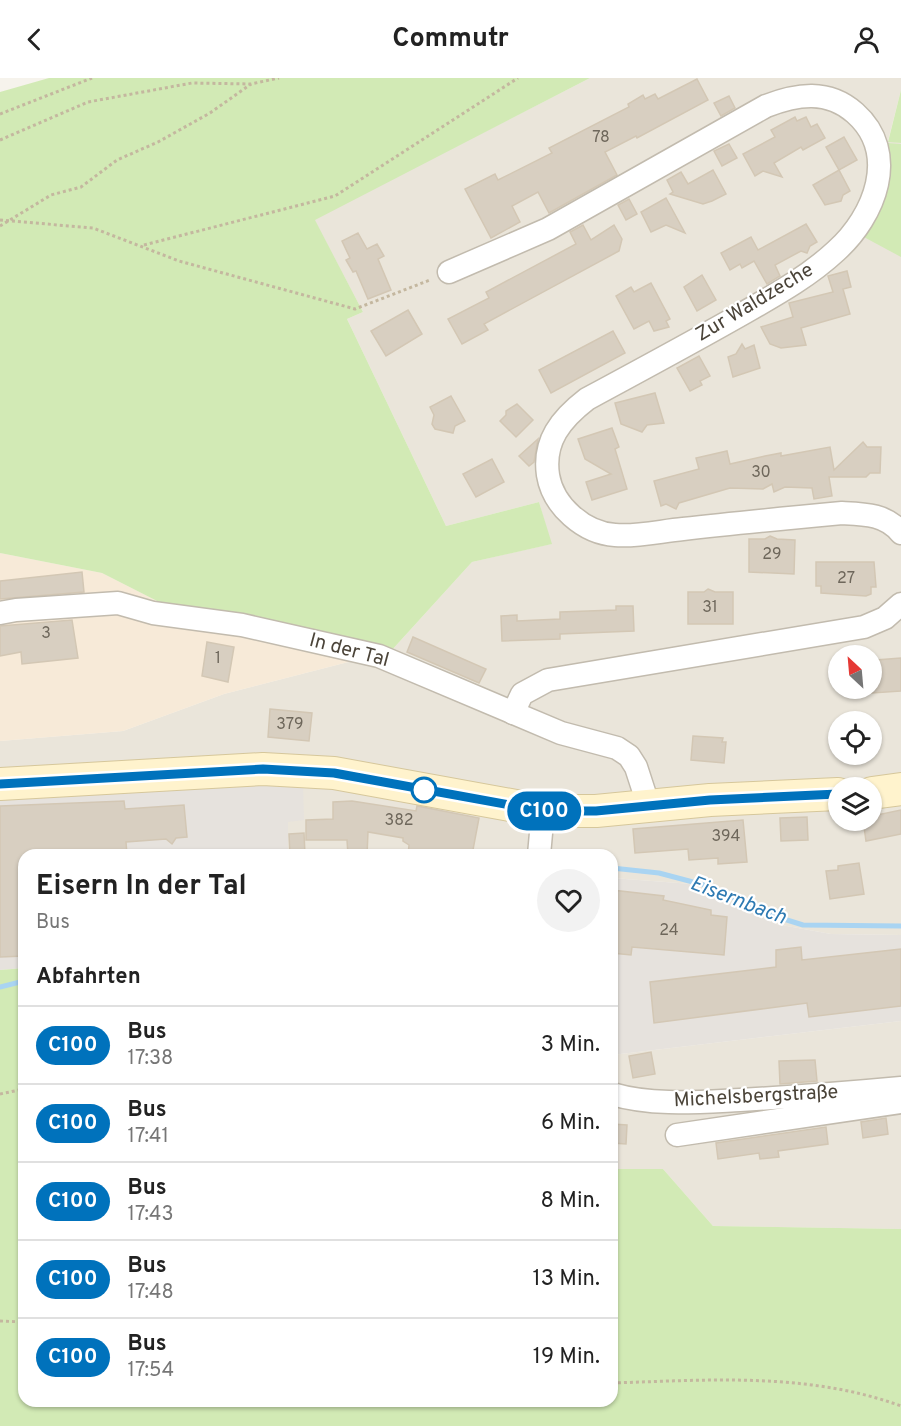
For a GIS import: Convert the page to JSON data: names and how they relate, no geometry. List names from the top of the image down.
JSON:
{
  "streets": {
    "street": ["Zur Waldzeche", "In der Tal", "Michelsbergstraße"]
  },
  "water": ["Eisernbach"],
  "lines": ["bus line C100"],
  "house_numbers": [
    "78",
    "30",
    "29",
    "27",
    "31",
    "3",
    "1",
    "379",
    "382",
    "394",
    "24"
  ],
  "north": "top left",
  "page": {
    "header": "Commutr",
    "on_map": "C100",
    "heading": [
      ["Eisern In der Tal", "Bus"],
      "Abfahrten"
    ],
    "list": [
      {
        "mark": "C100",
        "name": "Bus",
        "note": "17:38",
        "value": "3 Min."
      },
      {
        "mark": "C100",
        "name": "Bus",
        "note": "17:41",
        "value": "6 Min."
      },
      {
        "mark": "C100",
        "name": "Bus",
        "note": "17:43",
        "value": "8 Min."
      },
      {
        "mark": "C100",
        "name": "Bus",
        "note": "17:48",
        "value": "13 Min."
      },
      {
        "mark": "C100",
        "name": "Bus",
        "note": "17:54",
        "value": "19 Min."
      }
    ]
  }
}
